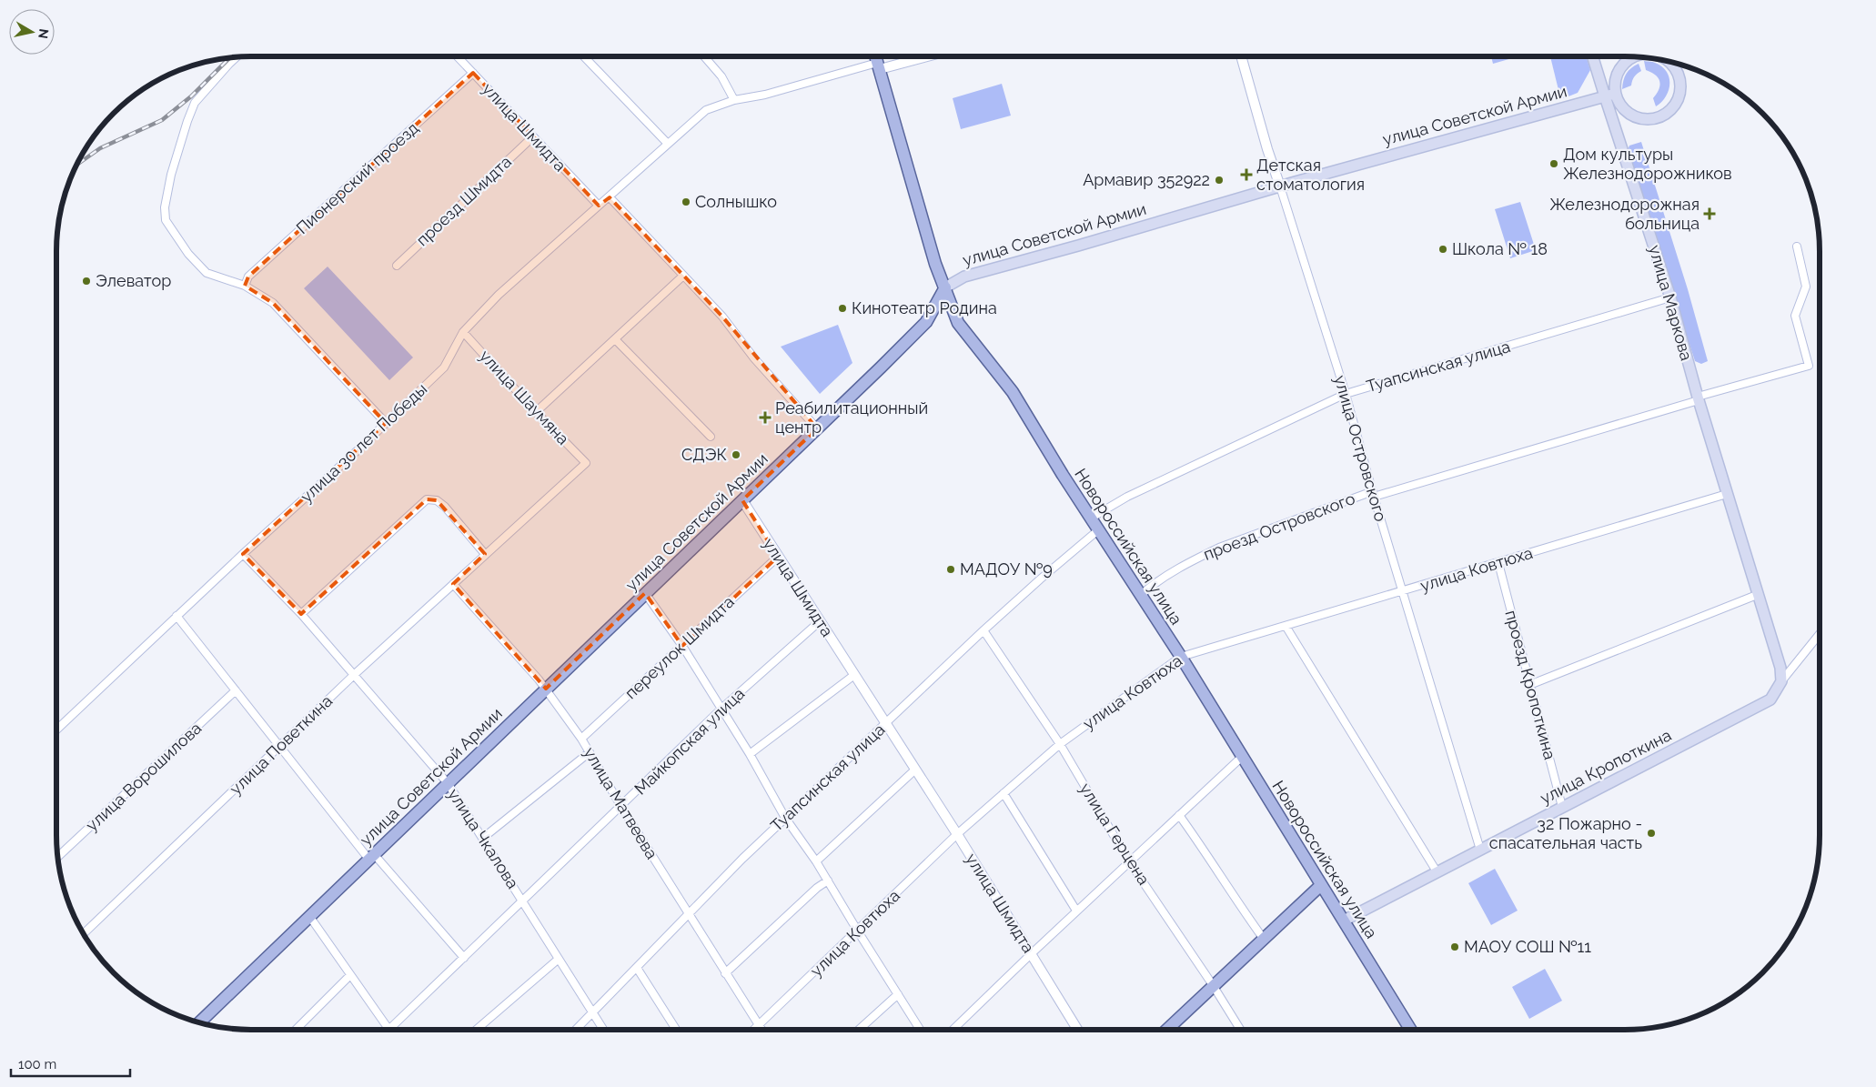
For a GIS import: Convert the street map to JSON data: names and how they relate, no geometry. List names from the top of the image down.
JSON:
{
  "streets": {
    "main road": [
      "улица Советской Армии",
      "улица Маркова",
      "Новороссийская улица",
      "улица Кропоткина"
    ],
    "street": [
      "улица Шмидта",
      "Пионерский проезд",
      "проезд Шмидта",
      "Туапсинская улица",
      "улица Шаумяна",
      "улица 30 лет Победы",
      "улица Островского",
      "проезд Островского",
      "улица Ковтюха",
      "переулок Шмидта",
      "проезд Кропоткина",
      "Майкопская улица",
      "улица Поветкина",
      "улица Ворошилова",
      "улица Матвеева",
      "улица Герцена",
      "улица Чкалова"
    ]
  },
  "crossings": [
    ["улица Советской Армии", "улица Шмидта"],
    ["улица Советской Армии", "улица Маркова"],
    ["улица Советской Армии", "улица Островского"],
    ["улица Советской Армии", "Новороссийская улица"],
    ["улица Советской Армии", "улица Матвеева"],
    ["улица Советской Армии", "улица Чкалова"],
    ["улица Шмидта", "Пионерский проезд"],
    ["улица Шмидта", "проезд Шмидта"],
    ["улица Шмидта", "Туапсинская улица"],
    ["улица Шмидта", "улица 30 лет Победы"],
    ["улица Шмидта", "улица Ковтюха"],
    ["улица Шмидта", "переулок Шмидта"],
    ["улица Шмидта", "Майкопская улица"],
    ["улица Маркова", "Туапсинская улица"],
    ["улица Маркова", "улица Ковтюха"],
    ["улица Маркова", "улица Кропоткина"],
    ["Туапсинская улица", "улица Островского"],
    ["Туапсинская улица", "Новороссийская улица"],
    ["Туапсинская улица", "улица Матвеева"],
    ["Туапсинская улица", "улица Герцена"],
    ["Туапсинская улица", "улица Чкалова"],
    ["улица Шаумяна", "улица 30 лет Победы"],
    ["улица Шаумяна", "улица Поветкина"],
    ["улица 30 лет Победы", "Новороссийская улица"],
    ["улица 30 лет Победы", "улица Чкалова"],
    ["улица Островского", "проезд Островского"],
    ["улица Островского", "улица Ковтюха"],
    ["улица Островского", "улица Кропоткина"],
    ["проезд Островского", "Новороссийская улица"],
    ["Новороссийская улица", "улица Ковтюха"],
    ["Новороссийская улица", "улица Кропоткина"],
    ["улица Ковтюха", "проезд Кропоткина"],
    ["улица Ковтюха", "улица Матвеева"],
    ["улица Ковтюха", "улица Герцена"],
    ["переулок Шмидта", "улица Матвеева"],
    ["проезд Кропоткина", "улица Кропоткина"],
    ["Майкопская улица", "улица Матвеева"],
    ["Майкопская улица", "улица Чкалова"],
    ["улица Поветкина", "улица Матвеева"],
    ["улица Поветкина", "улица Чкалова"]
  ],
  "places": {
    "other": [
      "Дом культуры Железнодорожников",
      "Армавир 352922",
      "Солнышко",
      "Школа № 18",
      "Элеватор",
      "Кинотеатр Родина",
      "СДЭК",
      "МАДОУ №9",
      "32 Пожарно - спасательная часть",
      "МАОУ СОШ №11"
    ],
    "health": ["Детская стоматология", "Железнодорожная больница", "Реабилитационный центр"]
  },
  "scale_bar": "100 m",
  "north": "right"
}
